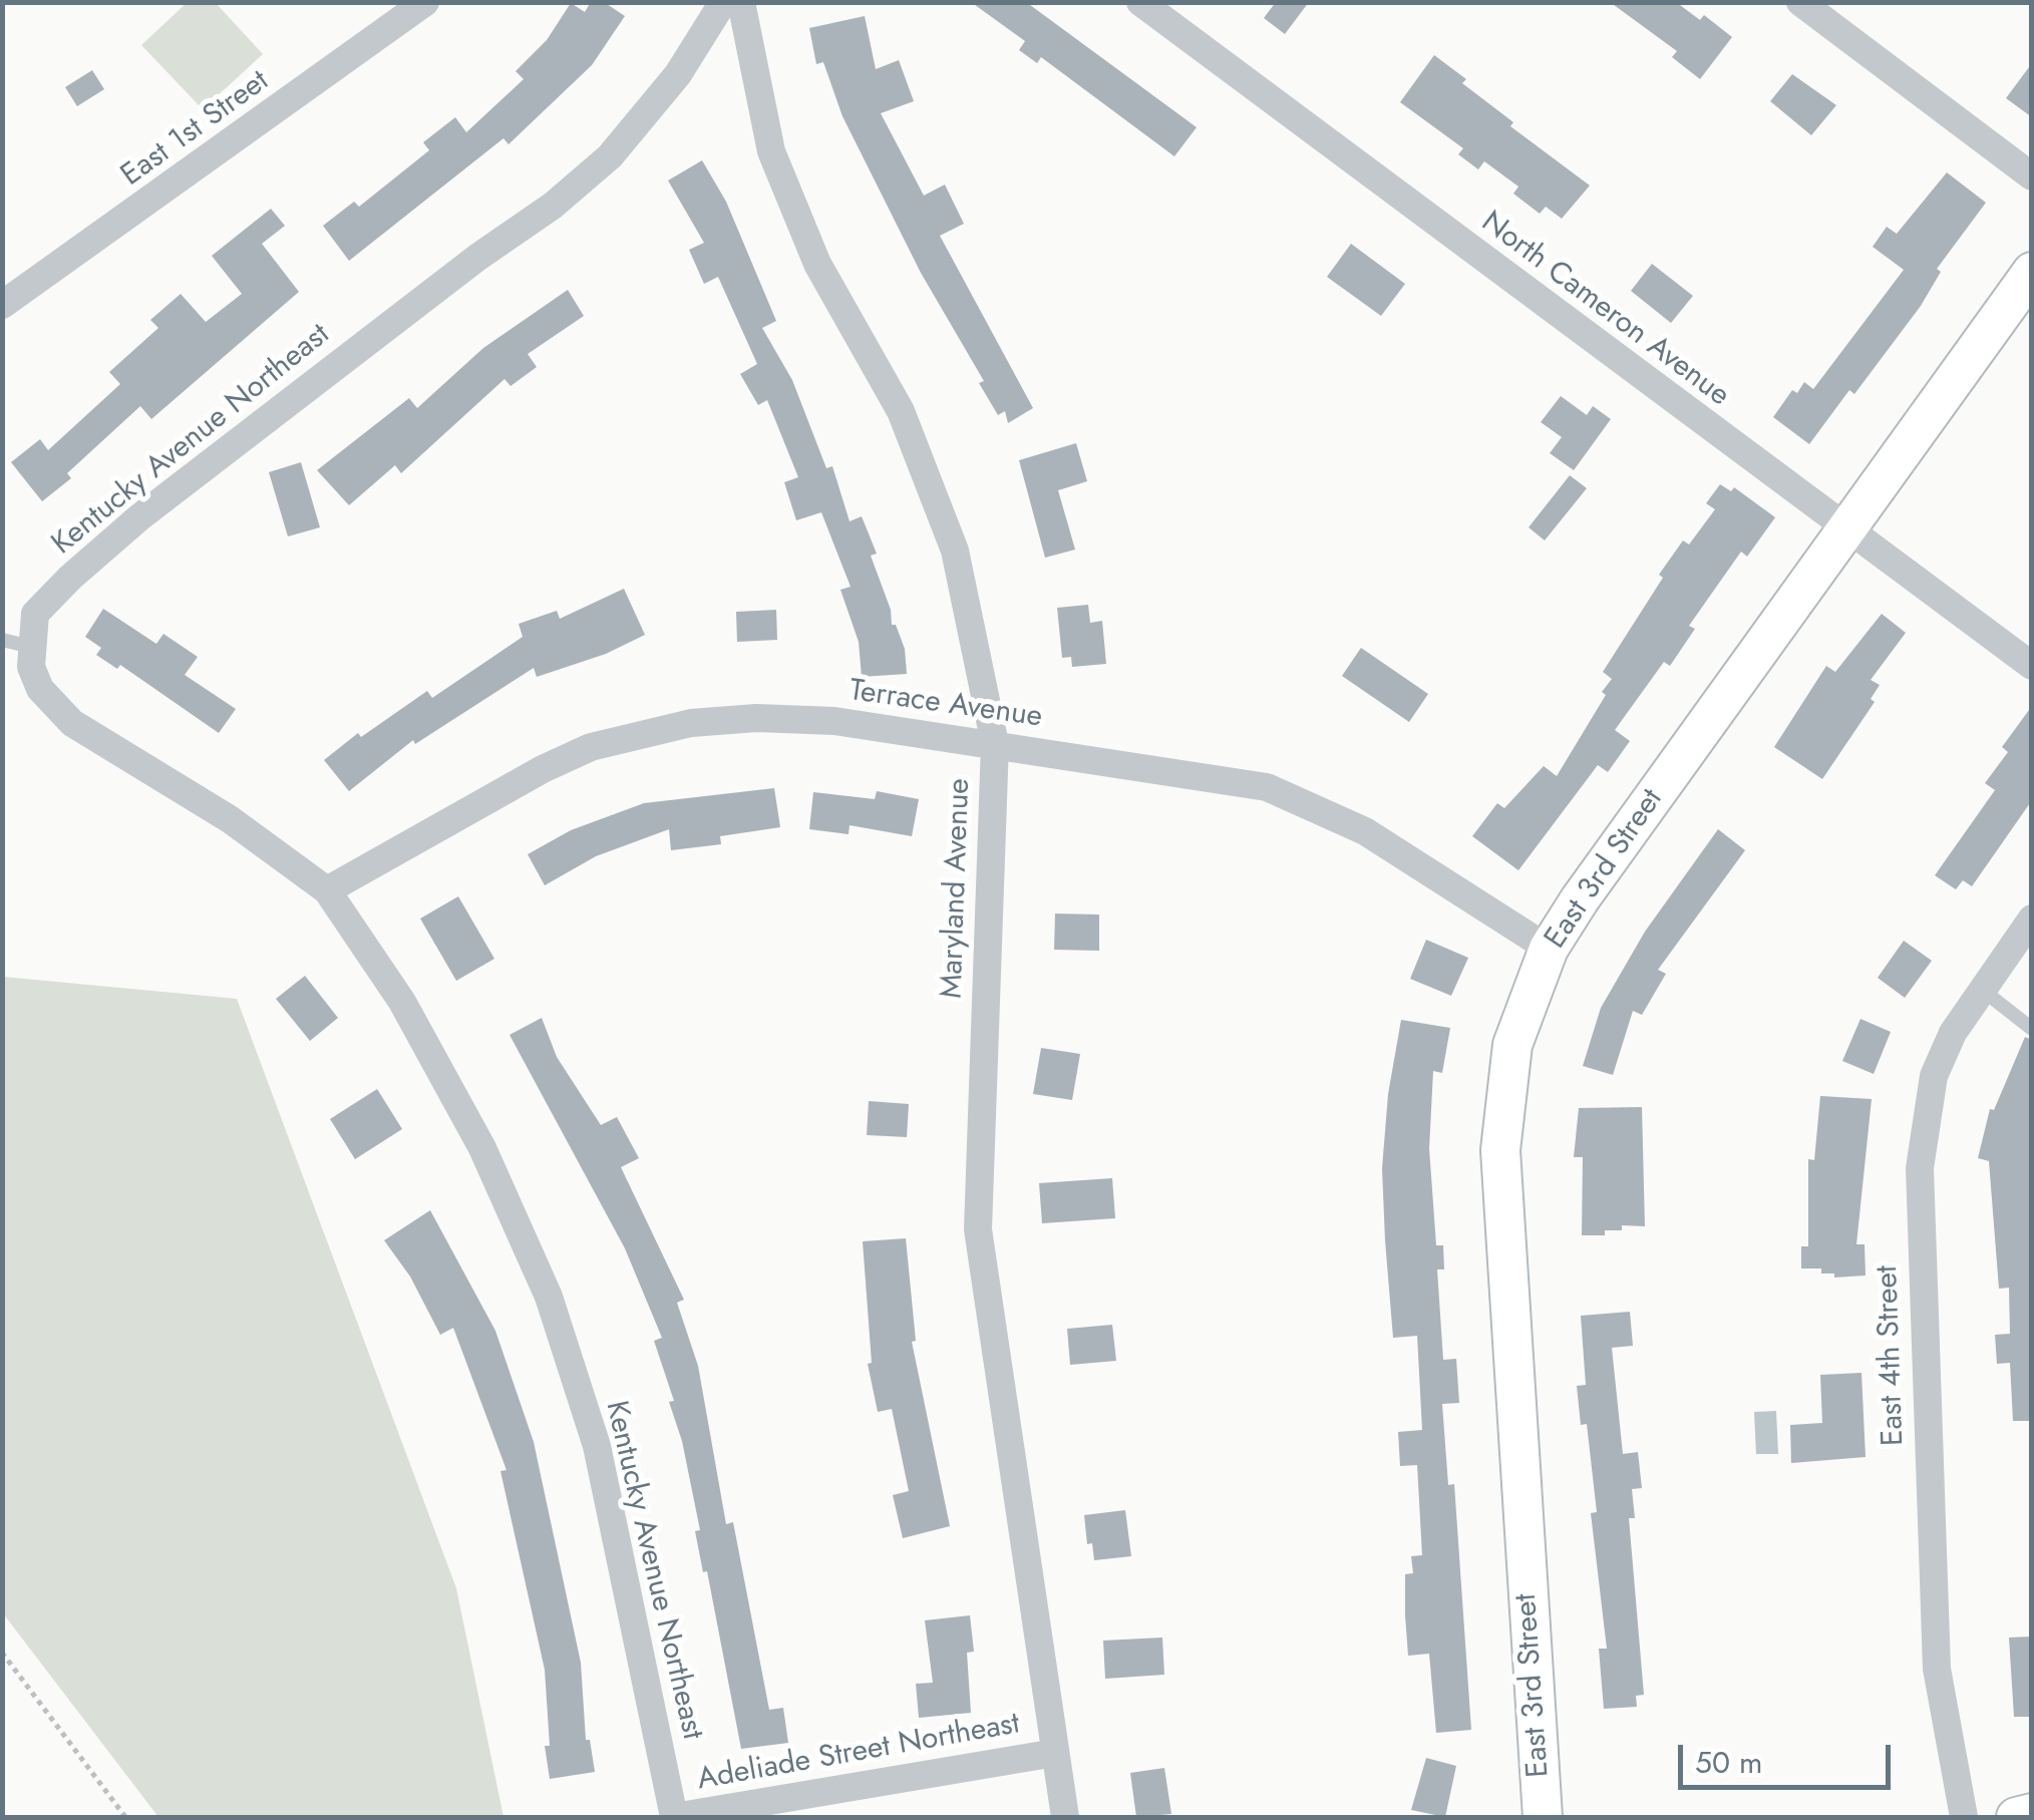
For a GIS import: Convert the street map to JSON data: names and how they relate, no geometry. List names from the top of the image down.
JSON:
{
  "streets": {
    "street": [
      "East 1st Street",
      "North Cameron Avenue",
      "Kentucky Avenue Northeast",
      "Terrace Avenue",
      "East 3rd Street",
      "Maryland Avenue",
      "East 4th Street",
      "Adeliade Street Northeast"
    ]
  },
  "crossings": [
    ["North Cameron Avenue", "East 3rd Street"],
    ["Kentucky Avenue Northeast", "Terrace Avenue"],
    ["Kentucky Avenue Northeast", "Adeliade Street Northeast"],
    ["Terrace Avenue", "East 3rd Street"],
    ["Terrace Avenue", "Maryland Avenue"],
    ["Maryland Avenue", "Adeliade Street Northeast"]
  ],
  "scale_bar": "50 m"
}
